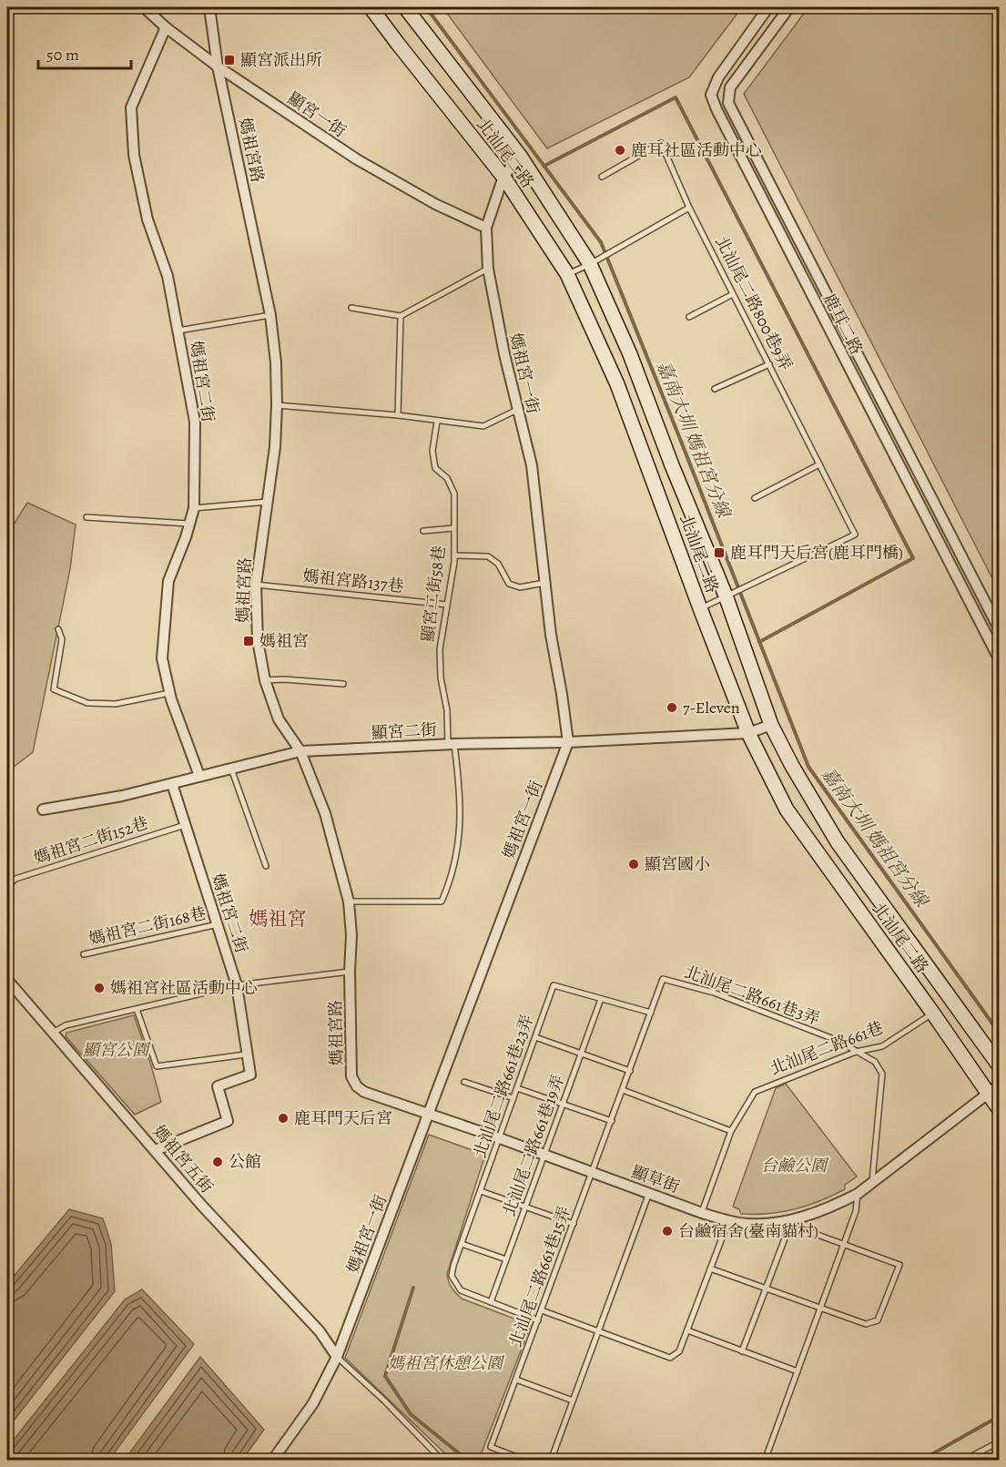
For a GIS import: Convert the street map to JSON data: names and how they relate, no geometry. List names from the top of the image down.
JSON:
{
  "streets": {
    "street": [
      "顯宮一街",
      "媽祖宮路",
      "北汕尾二路",
      "鹿耳二路",
      "媽祖宮一街",
      "媽祖宮二街",
      "顯宮二街",
      "媽祖宮五街",
      "顯草街"
    ],
    "lane": [
      "北汕尾二路800巷9弄",
      "媽祖宮路137巷",
      "顯宮二街58巷",
      "媽祖宮二街152巷",
      "媽祖宮二街168巷",
      "北汕尾二路661巷3弄",
      "北汕尾二路661巷",
      "北汕尾二路661巷23弄",
      "北汕尾二路661巷19弄",
      "北汕尾二路661巷15弄"
    ]
  },
  "crossings": [
    ["顯宮一街", "媽祖宮路"],
    ["顯宮一街", "媽祖宮一街"],
    ["顯宮一街", "媽祖宮二街"],
    ["媽祖宮路", "媽祖宮一街"],
    ["媽祖宮路", "媽祖宮路137巷"],
    ["媽祖宮路", "顯宮二街58巷"],
    ["媽祖宮路", "顯宮二街"],
    ["媽祖宮路", "顯草街"],
    ["北汕尾二路", "北汕尾二路800巷9弄"],
    ["北汕尾二路", "媽祖宮一街"],
    ["北汕尾二路", "顯宮二街"],
    ["北汕尾二路", "北汕尾二路661巷"],
    ["媽祖宮一街", "顯宮二街"],
    ["媽祖宮一街", "媽祖宮五街"],
    ["媽祖宮一街", "顯草街"],
    ["媽祖宮二街", "顯宮二街"],
    ["媽祖宮二街", "媽祖宮二街152巷"],
    ["媽祖宮二街", "媽祖宮二街168巷"],
    ["媽祖宮二街", "媽祖宮五街"],
    ["媽祖宮路137巷", "顯宮二街58巷"],
    ["顯宮二街58巷", "顯宮二街"],
    ["北汕尾二路661巷3弄", "北汕尾二路661巷"],
    ["北汕尾二路661巷3弄", "北汕尾二路661巷23弄"],
    ["北汕尾二路661巷3弄", "顯草街"],
    ["北汕尾二路661巷3弄", "北汕尾二路661巷15弄"],
    ["北汕尾二路661巷", "顯草街"],
    ["北汕尾二路661巷23弄", "北汕尾二路661巷19弄"],
    ["北汕尾二路661巷23弄", "顯草街"],
    ["北汕尾二路661巷19弄", "顯草街"],
    ["顯草街", "北汕尾二路661巷15弄"]
  ],
  "districts": ["媽祖宮"],
  "water": ["嘉南大圳 媽祖宮分線"],
  "parks": ["顯宮公園", "台鹼公園", "媽祖宮休憩公園"],
  "places": {
    "transit": ["顯宮派出所", "鹿耳門天后宮(鹿耳門橋)", "媽祖宮"],
    "other": [
      "鹿耳社區活動中心",
      "7-Eleven",
      "顯宮國小",
      "媽祖宮社區活動中心",
      "鹿耳門天后宮",
      "公館",
      "台鹼宿舍(臺南貓村)"
    ]
  },
  "scale_bar": "50 m"
}
